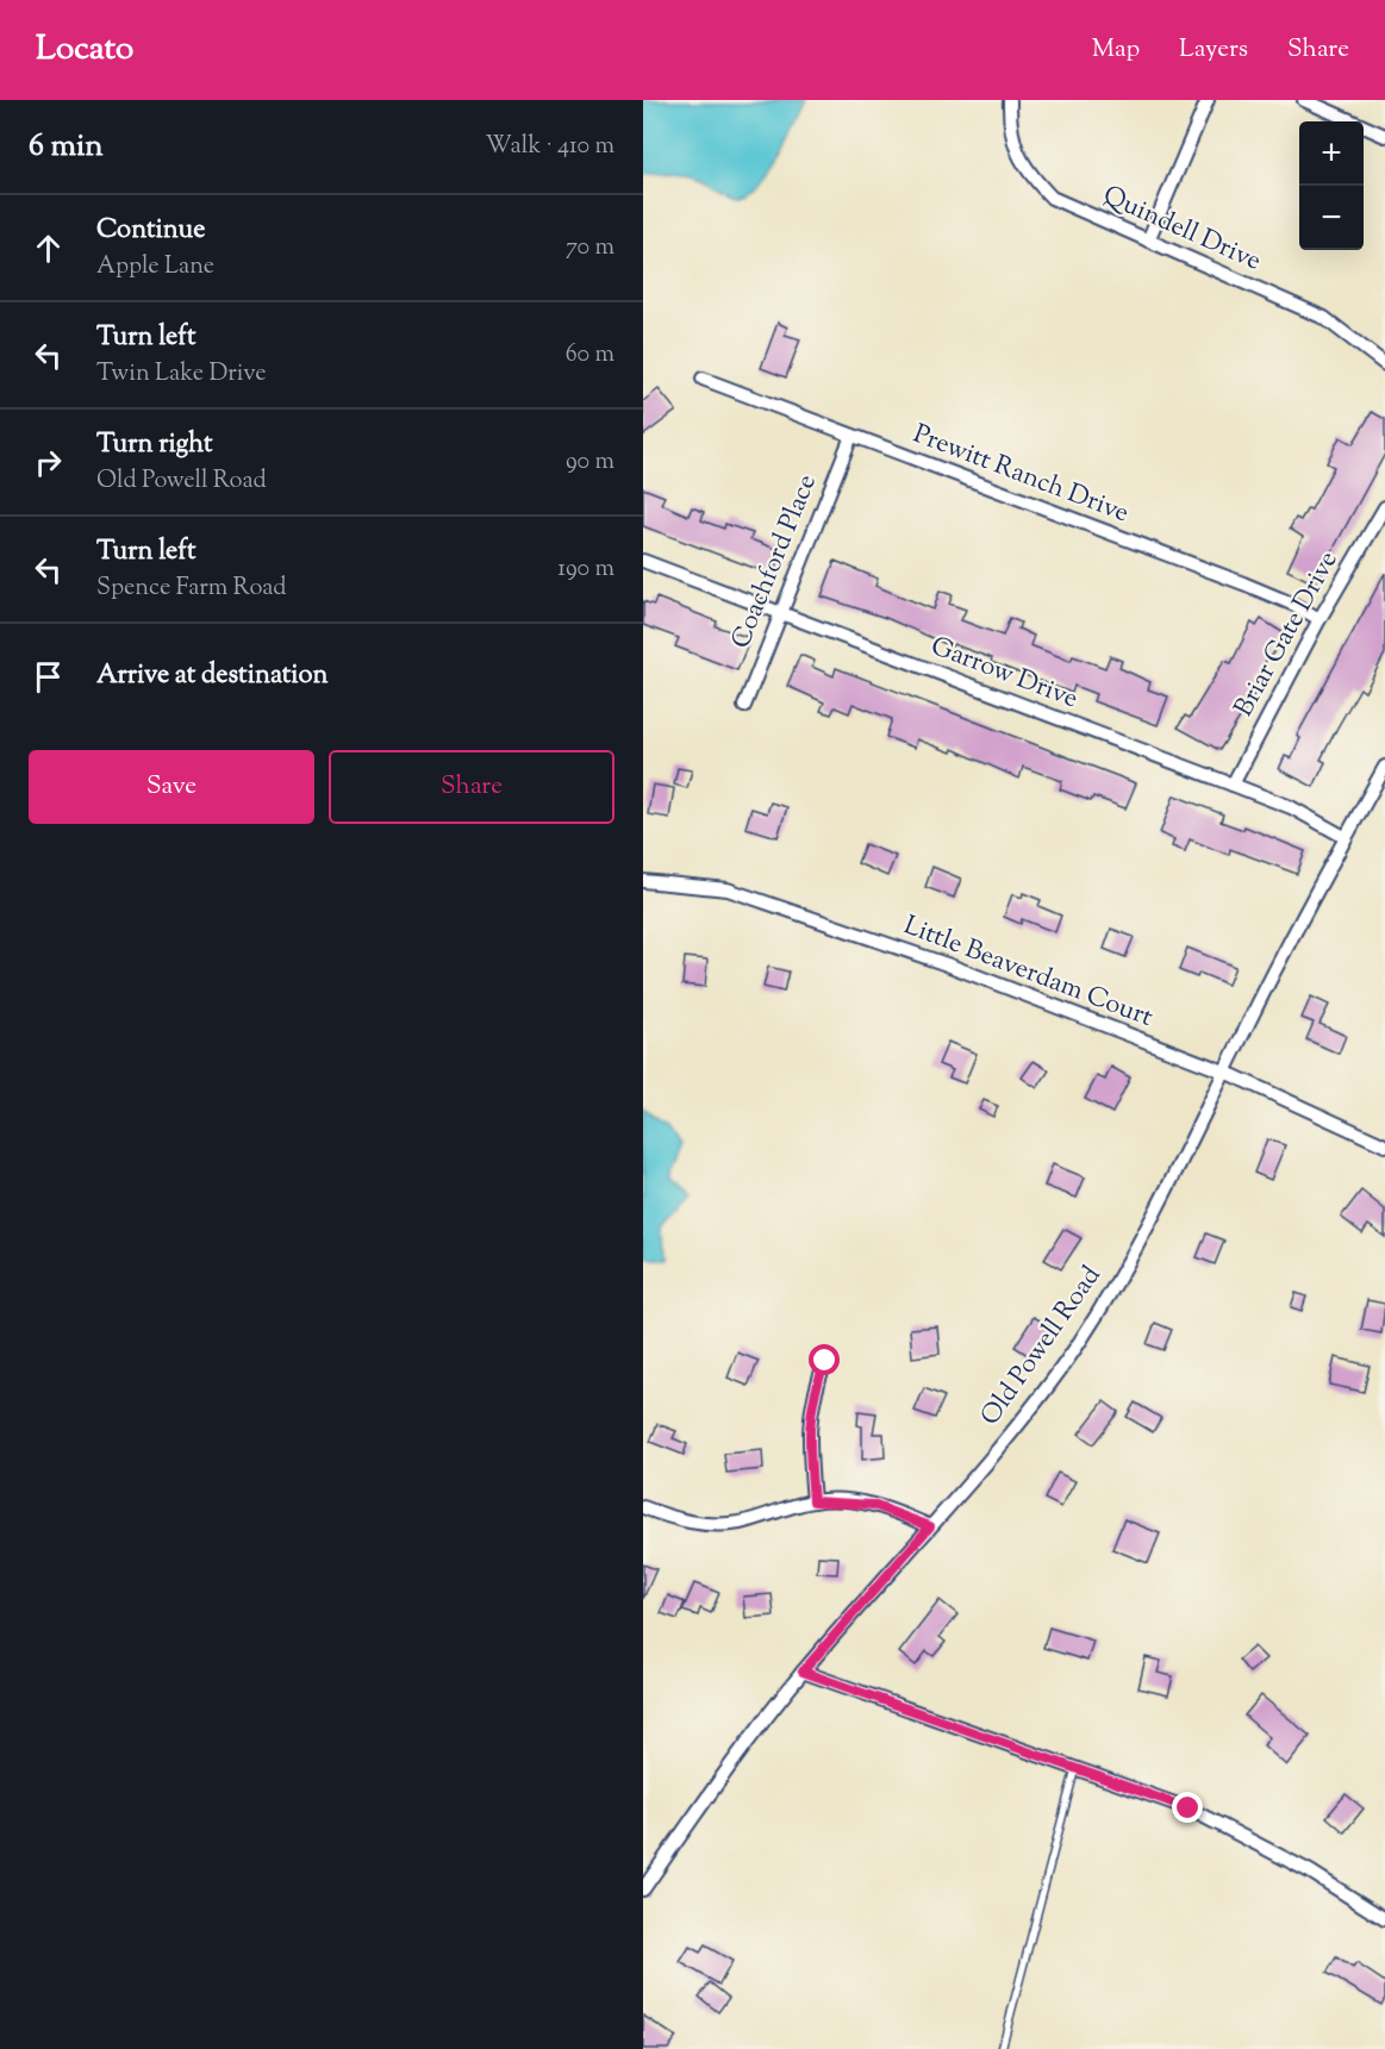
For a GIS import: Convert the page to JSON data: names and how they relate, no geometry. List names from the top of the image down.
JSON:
{
  "streets": {
    "street": [
      "Quindell Drive",
      "Prewitt Ranch Drive",
      "Coachford Place",
      "Briar Gate Drive",
      "Garrow Drive",
      "Little Beaverdam Court",
      "Old Powell Road"
    ]
  },
  "crossings": [
    ["Prewitt Ranch Drive", "Coachford Place"],
    ["Prewitt Ranch Drive", "Briar Gate Drive"],
    ["Coachford Place", "Garrow Drive"],
    ["Briar Gate Drive", "Garrow Drive"],
    ["Garrow Drive", "Old Powell Road"],
    ["Little Beaverdam Court", "Old Powell Road"]
  ],
  "page": {
    "header": "Locato",
    "nav": ["Map", "Layers", "Share"],
    "heading": ["6 min", "Walk · 410 m"],
    "map_buttons": ["+", "−"],
    "list": [
      ["Continue", "Apple Lane", "70 m"],
      ["Turn left", "Twin Lake Drive", "60 m"],
      ["Turn right", "Old Powell Road", "90 m"],
      ["Turn left", "Spence Farm Road", "190 m"],
      "Arrive at destination"
    ],
    "buttons": ["Save", "Share"]
  }
}
